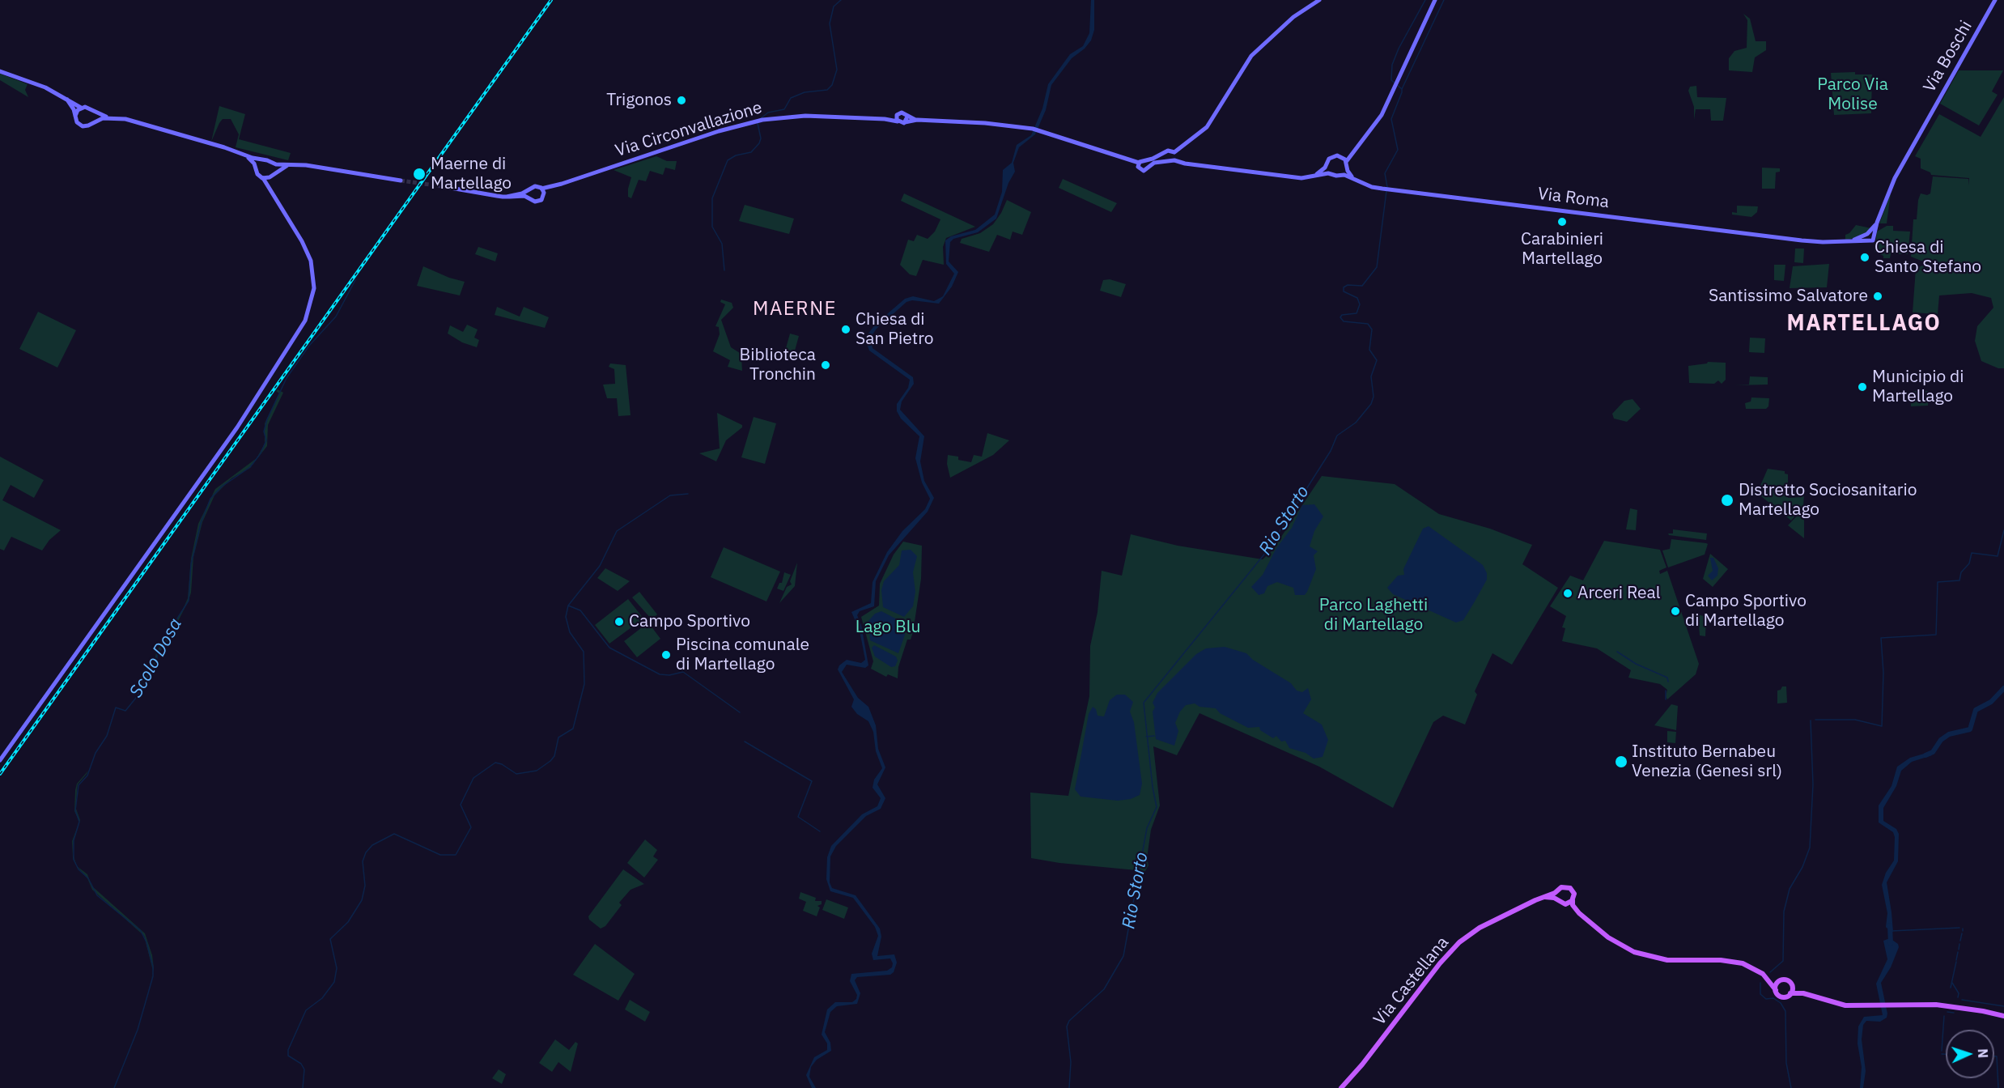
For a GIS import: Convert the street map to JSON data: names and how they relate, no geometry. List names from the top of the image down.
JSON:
{
  "streets": {
    "main road": [
      "Via Boschi",
      "Via Circonvallazione",
      "Via Roma",
      "Via Castellana"
    ]
  },
  "districts": ["MAERNE", "MARTELLAGO"],
  "water": ["Rio Storto", "Scolo Dosa"],
  "parks": ["Parco Via Molise", "Parco Laghetti di Martellago", "Lago Blu"],
  "places": [
    "Trigonos",
    "Maerne di Martellago",
    "Carabinieri Martellago",
    "Chiesa di Santo Stefano",
    "Santissimo Salvatore",
    "Chiesa di San Pietro",
    "Biblioteca Tronchin",
    "Municipio di Martellago",
    "Distretto Sociosanitario Martellago",
    "Arceri Real",
    "Campo Sportivo di Martellago",
    "Campo Sportivo",
    "Piscina comunale di Martellago",
    "Instituto Bernabeu Venezia (Genesi srl)"
  ],
  "north": "right"
}
